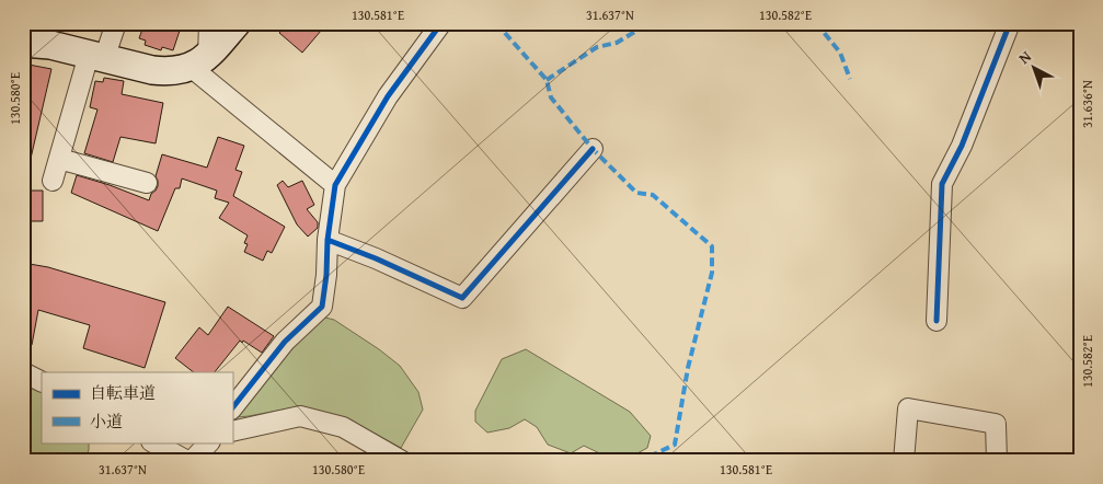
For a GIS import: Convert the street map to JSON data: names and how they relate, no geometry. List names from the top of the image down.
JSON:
{
  "legend": ["自転車道", "小道"],
  "north": "top left",
  "coordinates": [
    "130.581°E",
    "31.637°N",
    "130.582°E",
    "130.580°E",
    "31.636°N"
  ]
}
